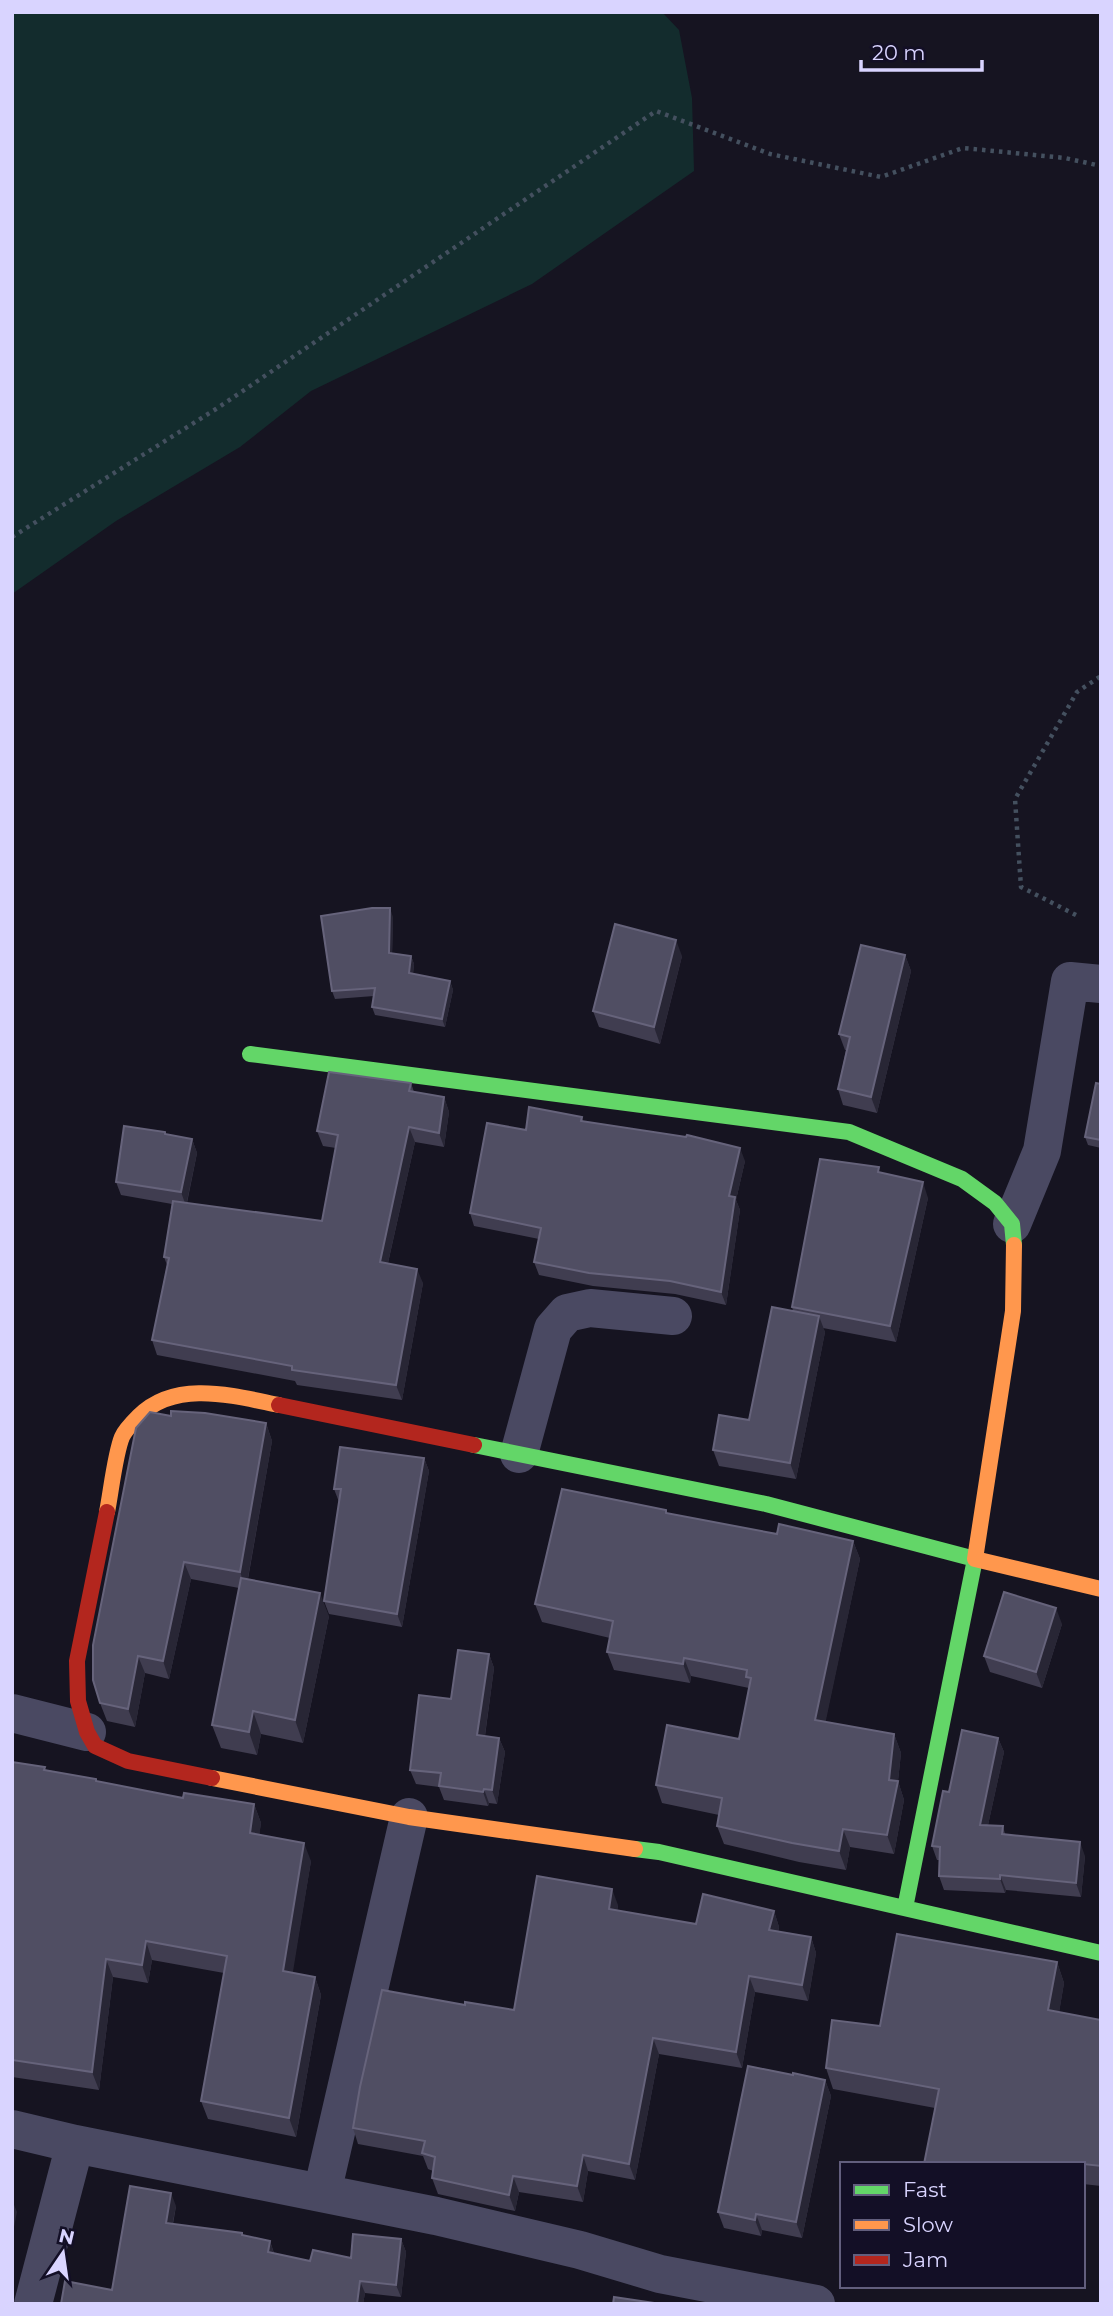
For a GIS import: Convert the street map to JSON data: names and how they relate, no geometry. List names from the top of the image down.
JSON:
{
  "legend": ["Fast", "Slow", "Jam"],
  "scale_bar": "20 m",
  "north": "top"
}
